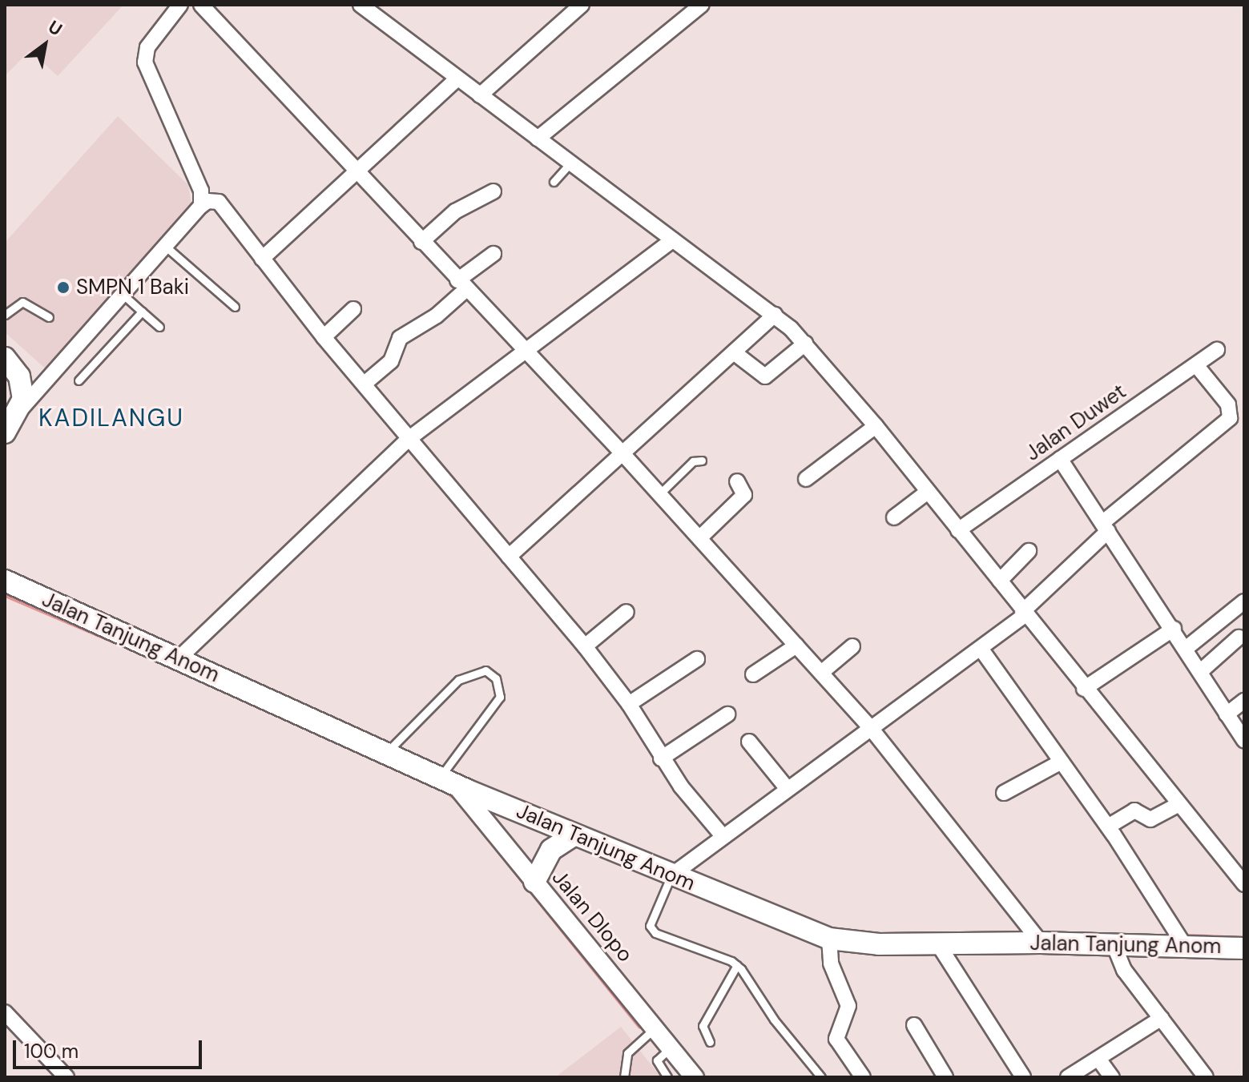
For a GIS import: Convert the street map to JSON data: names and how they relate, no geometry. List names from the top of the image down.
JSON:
{
  "streets": {
    "main road": ["Jalan Tanjung Anom"],
    "street": ["Jalan Duwet", "Jalan Dlopo"]
  },
  "crossings": [
    ["Jalan Tanjung Anom", "Jalan Dlopo"]
  ],
  "districts": ["KADILANGU"],
  "places": ["SMPN 1 Baki"],
  "scale_bar": "100 m",
  "north": "top right"
}
